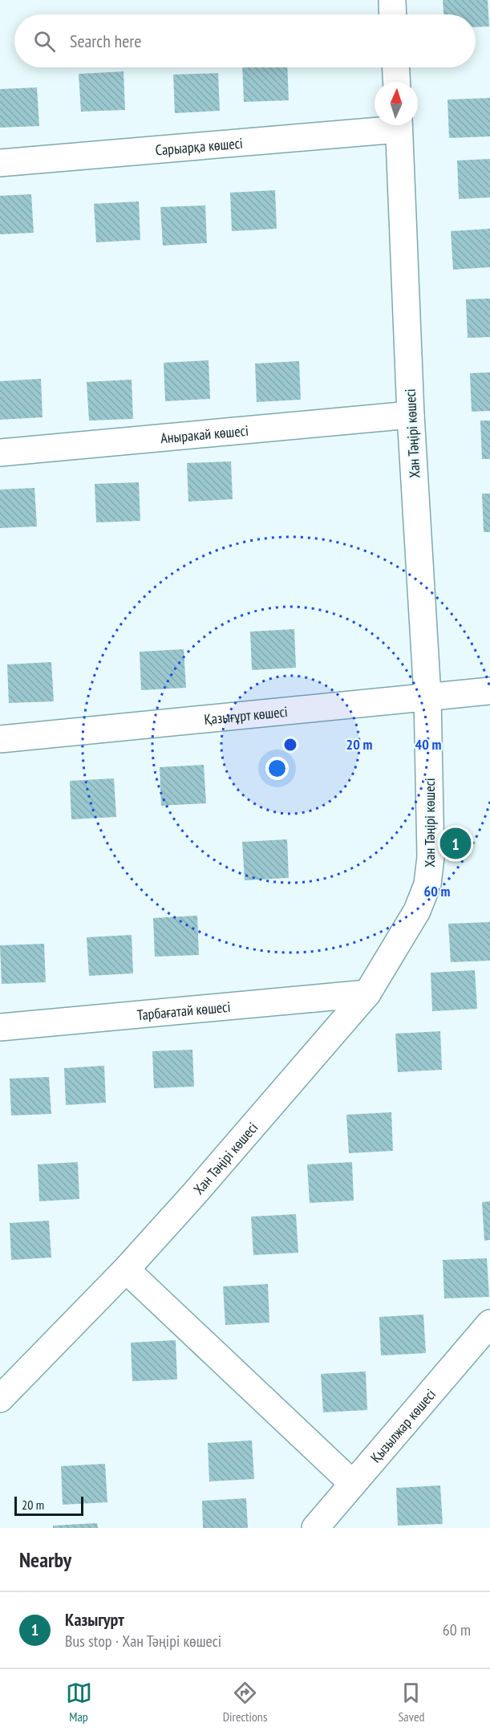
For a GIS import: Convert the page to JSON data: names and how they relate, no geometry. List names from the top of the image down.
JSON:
{
  "streets": {
    "street": [
      "Сарыарқа көшесі",
      "Аныракай көшесі",
      "Хан Тәңірі көшесі",
      "Қазығұрт көшесі",
      "Тарбағатай көшесі",
      "Қызылжар көшесі"
    ]
  },
  "crossings": [
    ["Аныракай көшесі", "Хан Тәңірі көшесі"],
    ["Хан Тәңірі көшесі", "Қазығұрт көшесі"],
    ["Хан Тәңірі көшесі", "Тарбағатай көшесі"]
  ],
  "scale_bar": "20 m",
  "north": "top",
  "page": {
    "search": "Search here",
    "pins": "1",
    "scale": "20 m",
    "heading": "Nearby",
    "list": [
      {
        "mark": "1",
        "name": "Казыгурт",
        "note": "Bus stop · Хан Тәңірі көшесі",
        "value": "60 m"
      }
    ],
    "nav": ["Map", "Directions", "Saved"]
  },
  "rings": ["20 m", "40 m", "60 m"]
}
